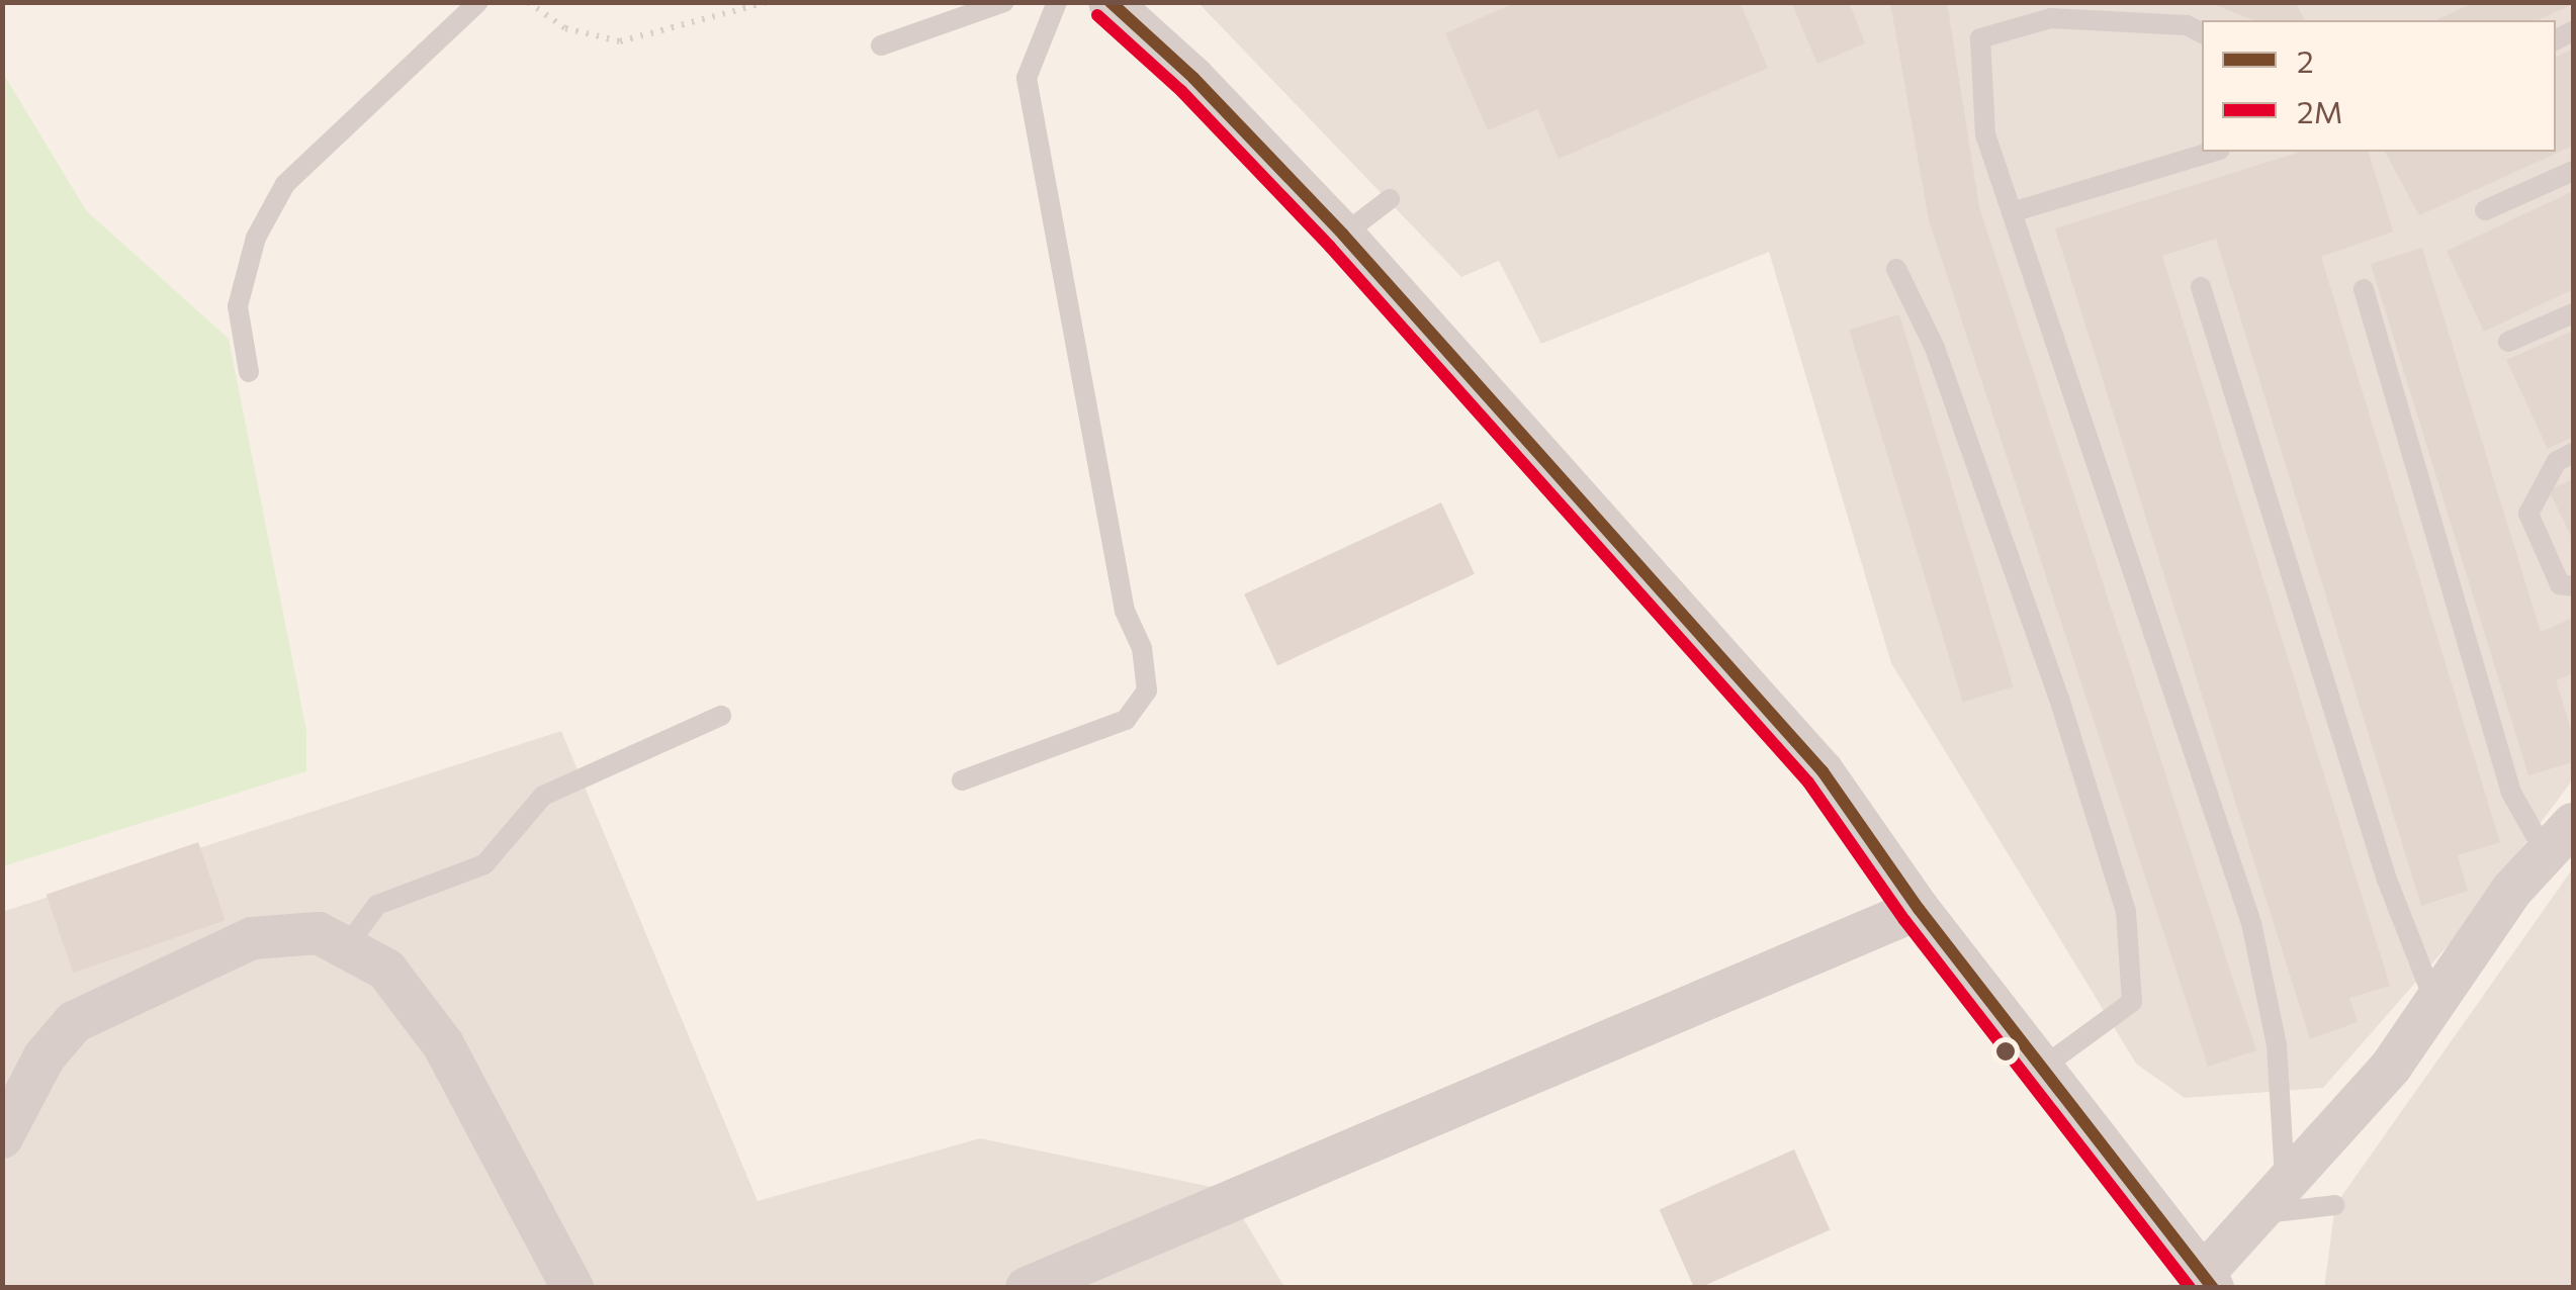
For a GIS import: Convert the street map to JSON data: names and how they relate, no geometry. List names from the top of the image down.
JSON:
{
  "lines": ["transit line 2", "transit line 2М"],
  "legend": ["2", "2М"]
}
